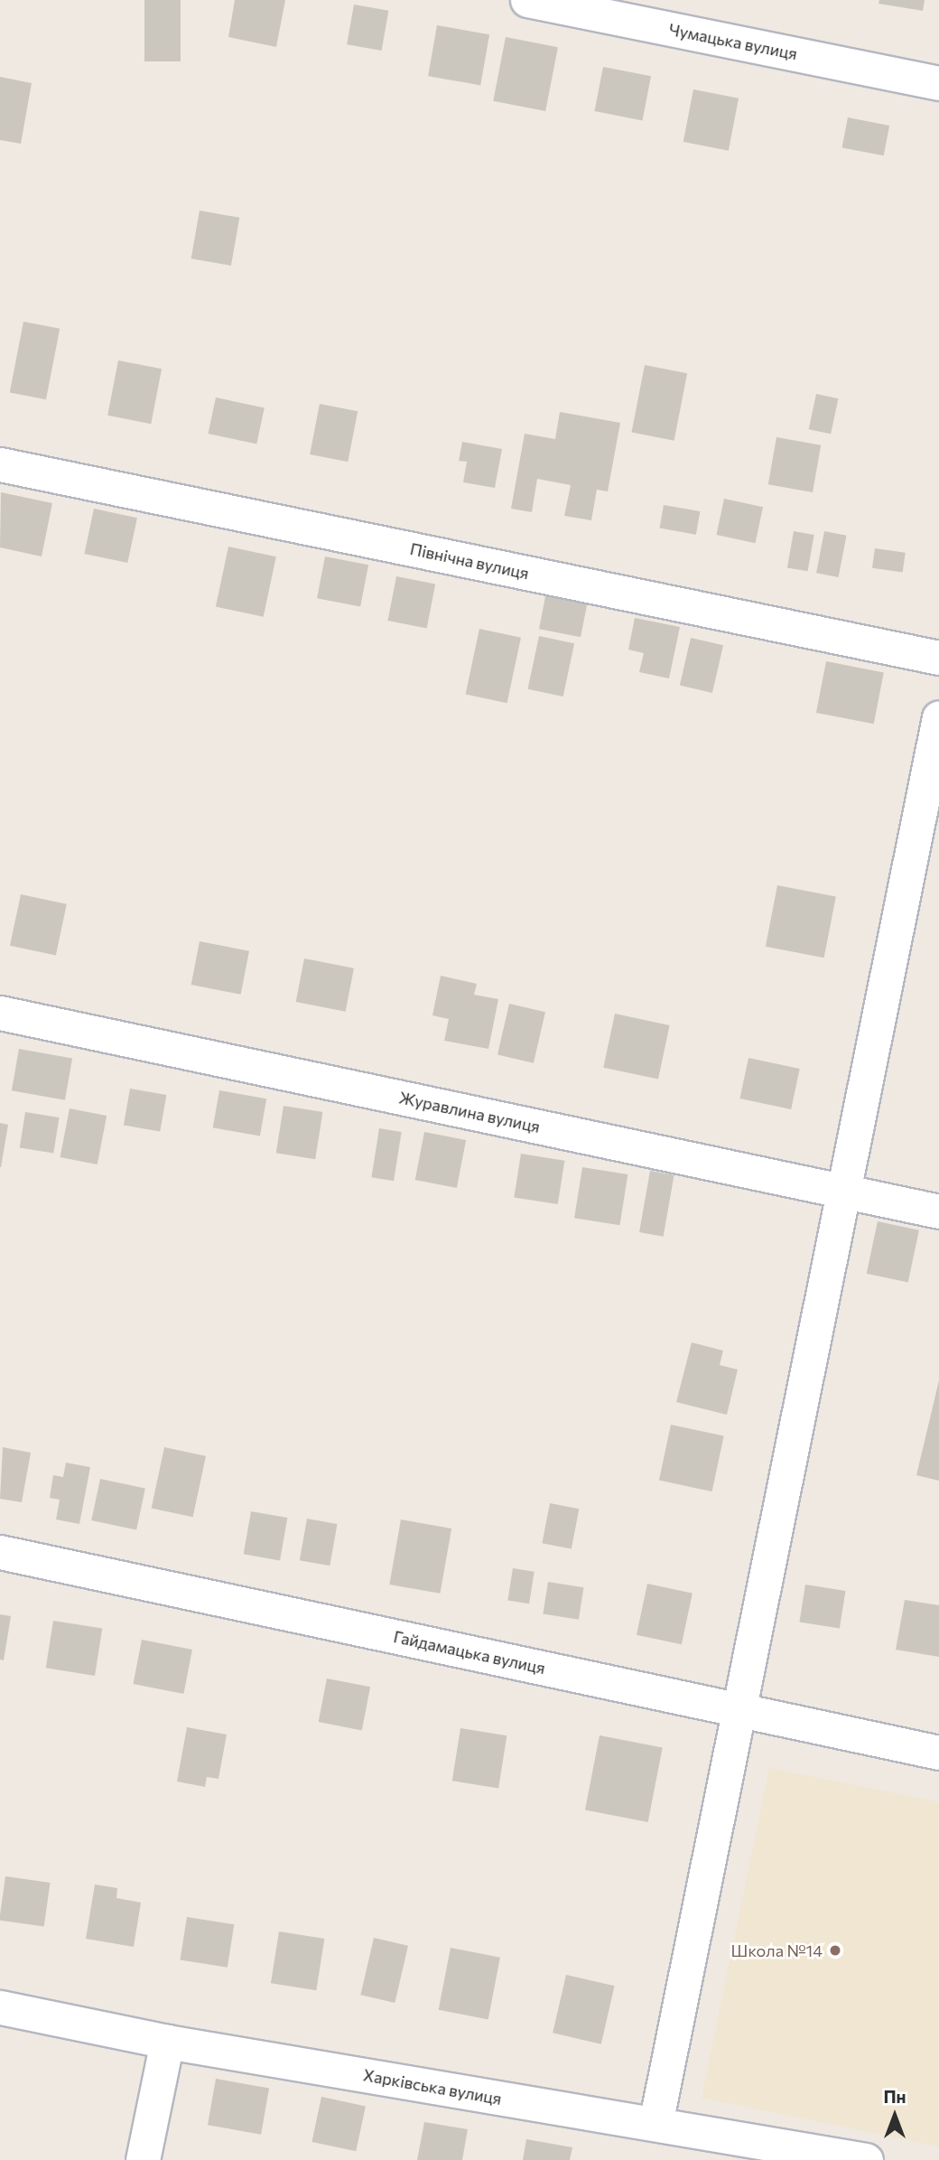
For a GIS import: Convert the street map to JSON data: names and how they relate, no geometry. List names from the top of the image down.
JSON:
{
  "streets": {
    "street": [
      "Чумацька вулиця",
      "Північна вулиця",
      "Журавлина вулиця",
      "Гайдамацька вулиця",
      "Харківська вулиця"
    ]
  },
  "places": ["Школа №14"],
  "north": "top"
}
